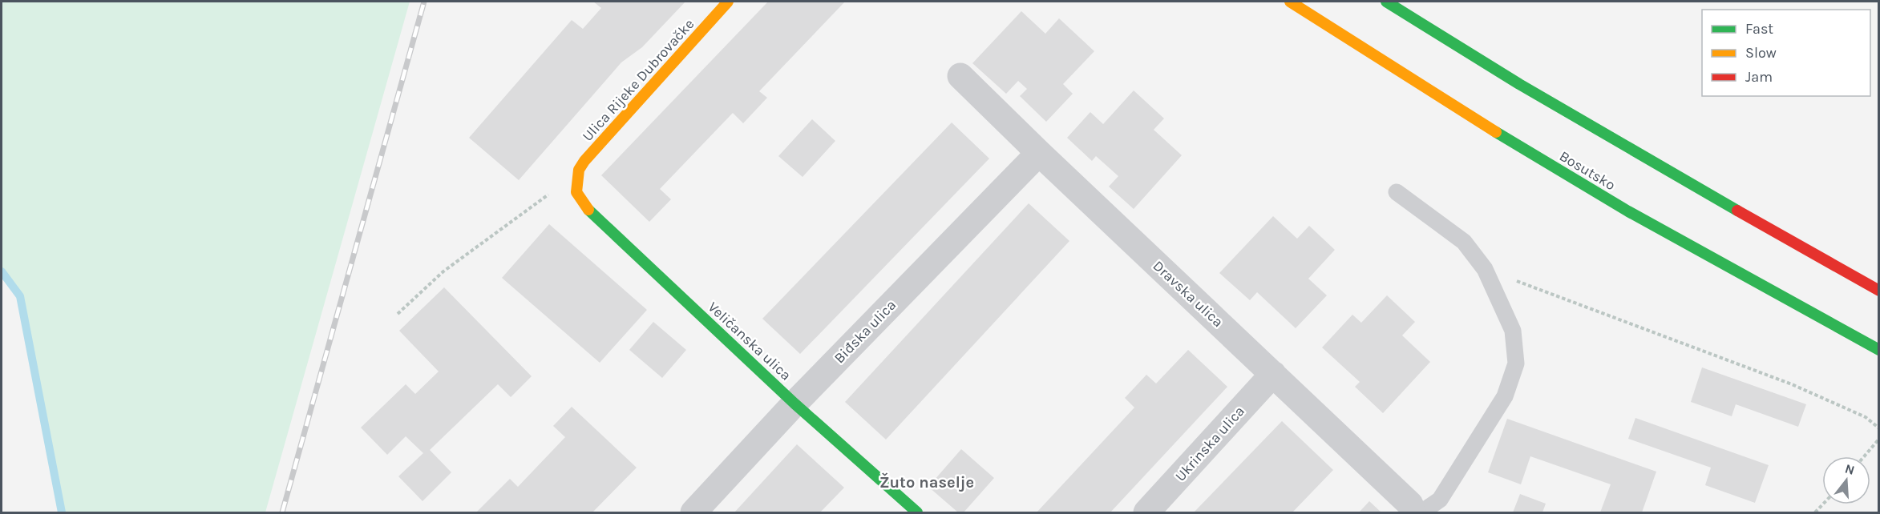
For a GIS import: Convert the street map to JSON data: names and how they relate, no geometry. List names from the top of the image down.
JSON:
{
  "streets": {
    "main road": ["Ulica Rijeke Dubrovačke", "Bosutsko", "Veličanska ulica"],
    "street": ["Dravska ulica", "Biđska ulica", "Ukrinska ulica"]
  },
  "crossings": [
    ["Ulica Rijeke Dubrovačke", "Veličanska ulica"],
    ["Dravska ulica", "Biđska ulica"],
    ["Dravska ulica", "Ukrinska ulica"],
    ["Biđska ulica", "Veličanska ulica"]
  ],
  "districts": ["Žuto naselje"],
  "legend": ["Fast", "Slow", "Jam"],
  "north": "top"
}
